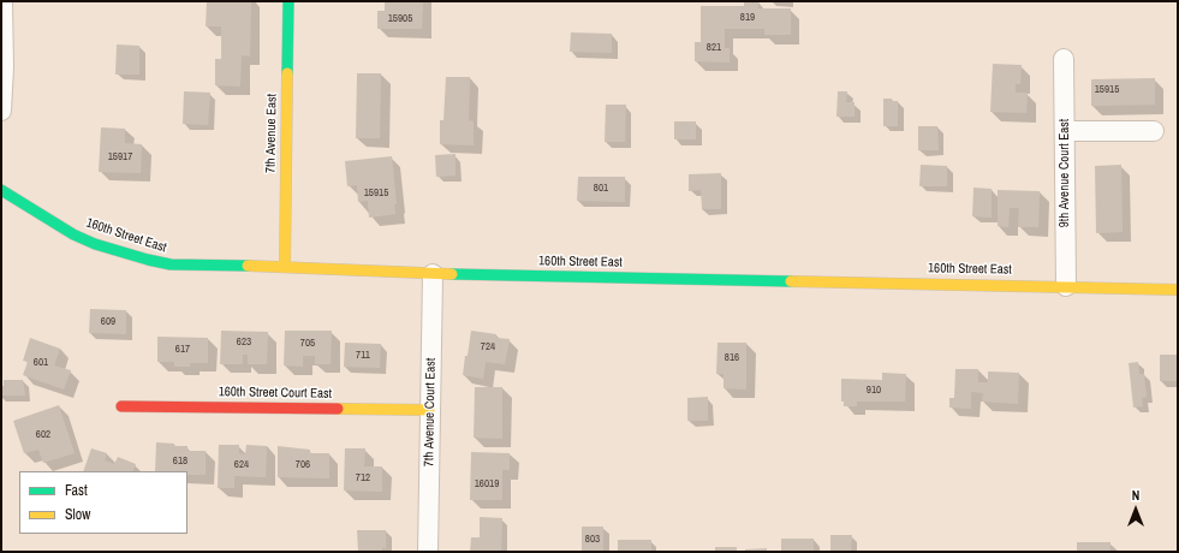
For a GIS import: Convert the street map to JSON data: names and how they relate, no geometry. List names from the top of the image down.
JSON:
{
  "streets": {
    "street": [
      "7th Avenue East",
      "9th Avenue Court East",
      "160th Street East",
      "160th Street Court East",
      "7th Avenue Court East"
    ]
  },
  "crossings": [
    ["7th Avenue East", "160th Street East"],
    ["9th Avenue Court East", "160th Street East"],
    ["160th Street East", "7th Avenue Court East"],
    ["160th Street Court East", "7th Avenue Court East"]
  ],
  "house_numbers": [
    "819",
    "15905",
    "821",
    "15915",
    "15917",
    "801",
    "15915",
    "609",
    "623",
    "705",
    "724",
    "617",
    "711",
    "816",
    "601",
    "910",
    "602",
    "618",
    "624",
    "706",
    "712",
    "16019",
    "803"
  ],
  "legend": ["Fast", "Slow"],
  "north": "top"
}
